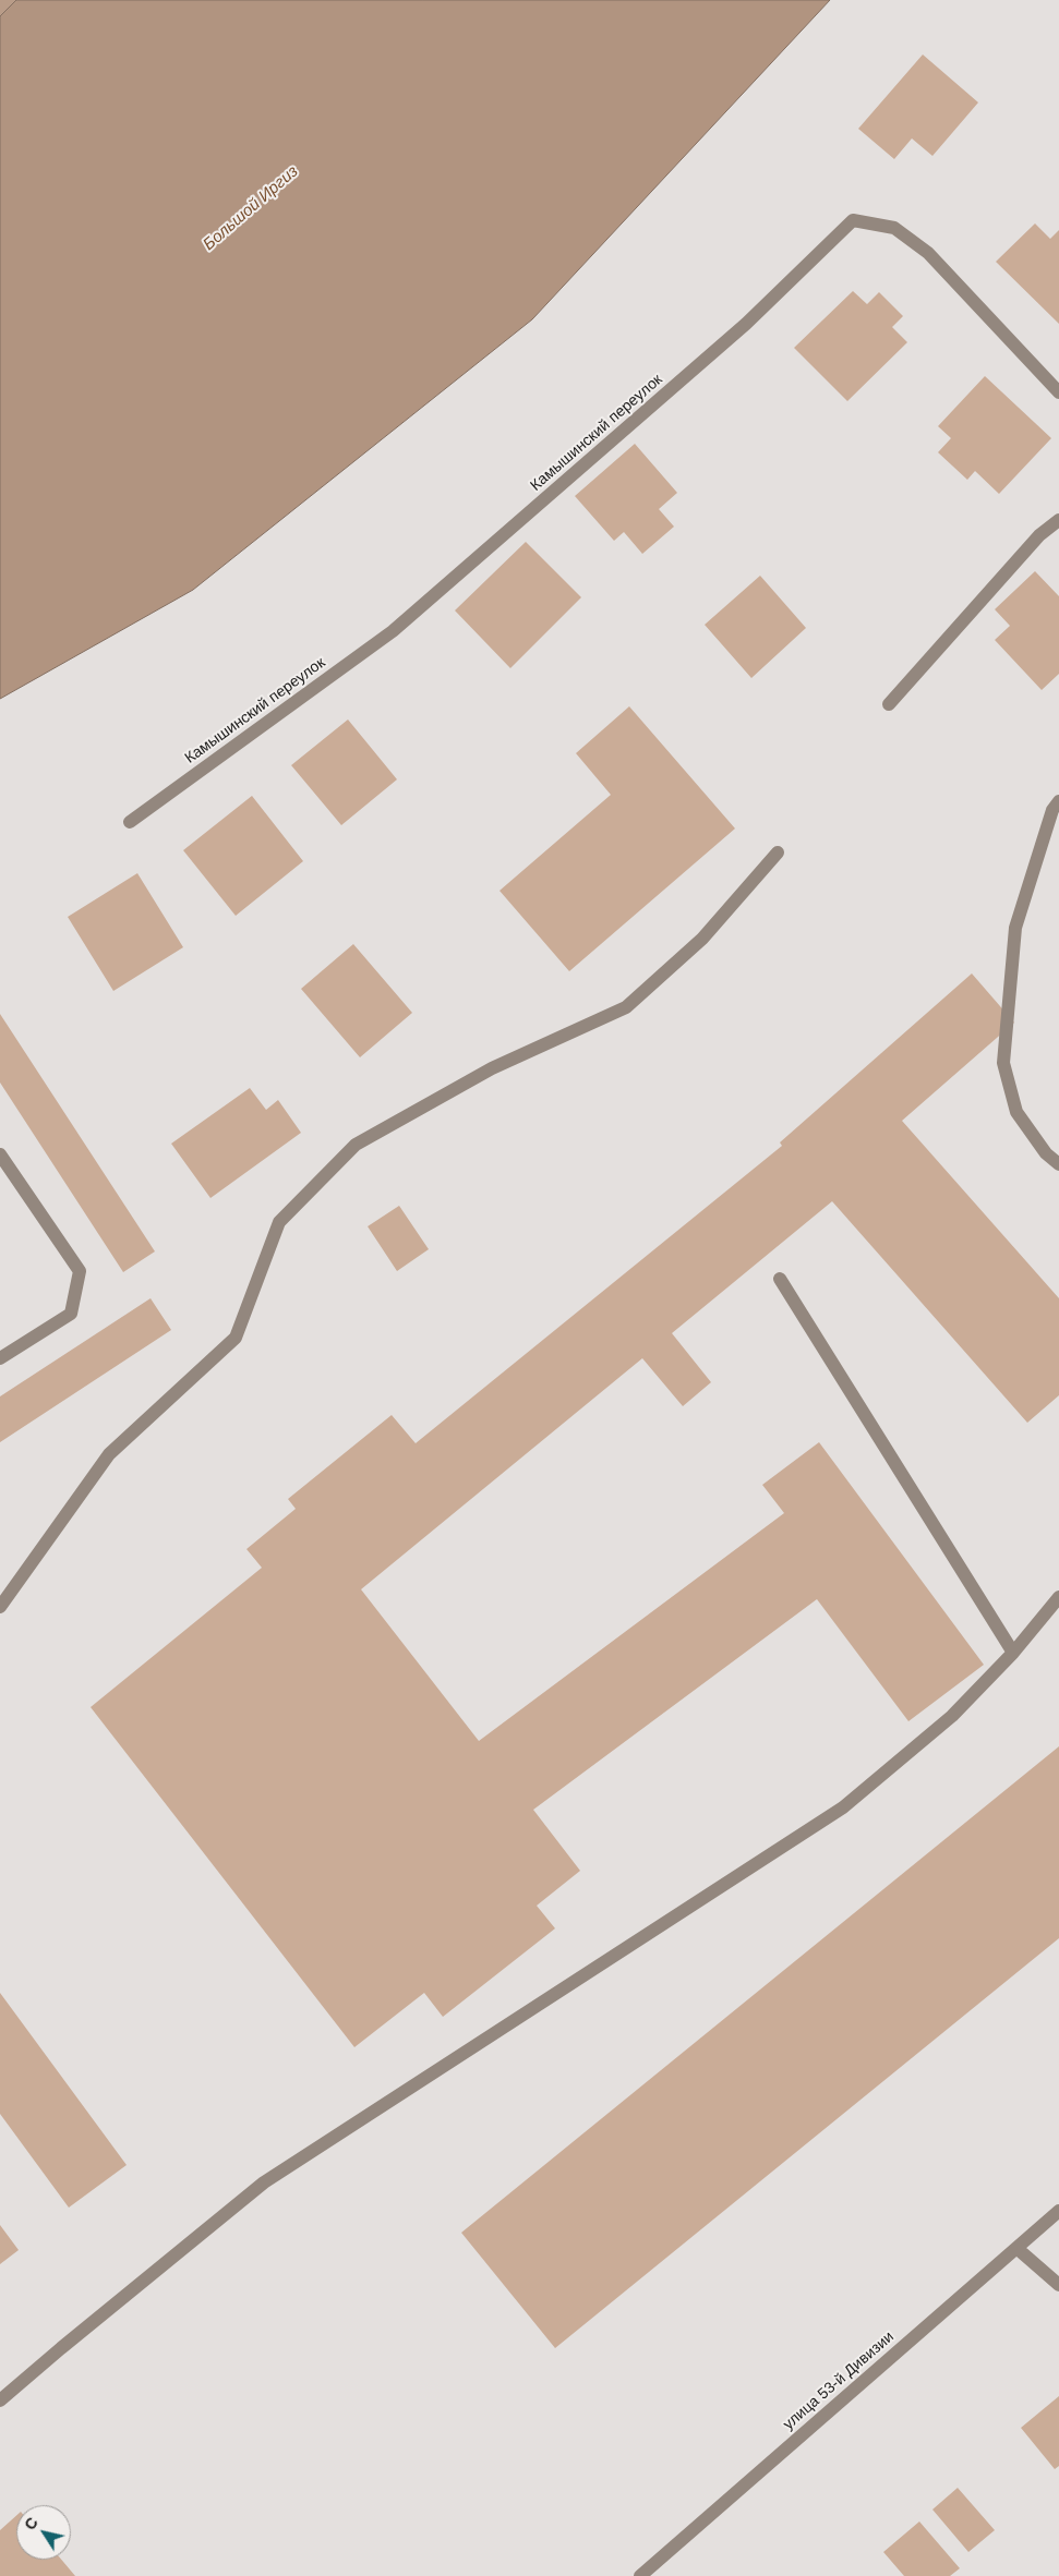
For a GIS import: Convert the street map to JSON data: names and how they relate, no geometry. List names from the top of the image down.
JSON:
{
  "streets": {
    "street": ["Камышинский переулок", "улица 53-й Дивизии"]
  },
  "water": ["Большой Иргиз"],
  "north": "top left"
}
